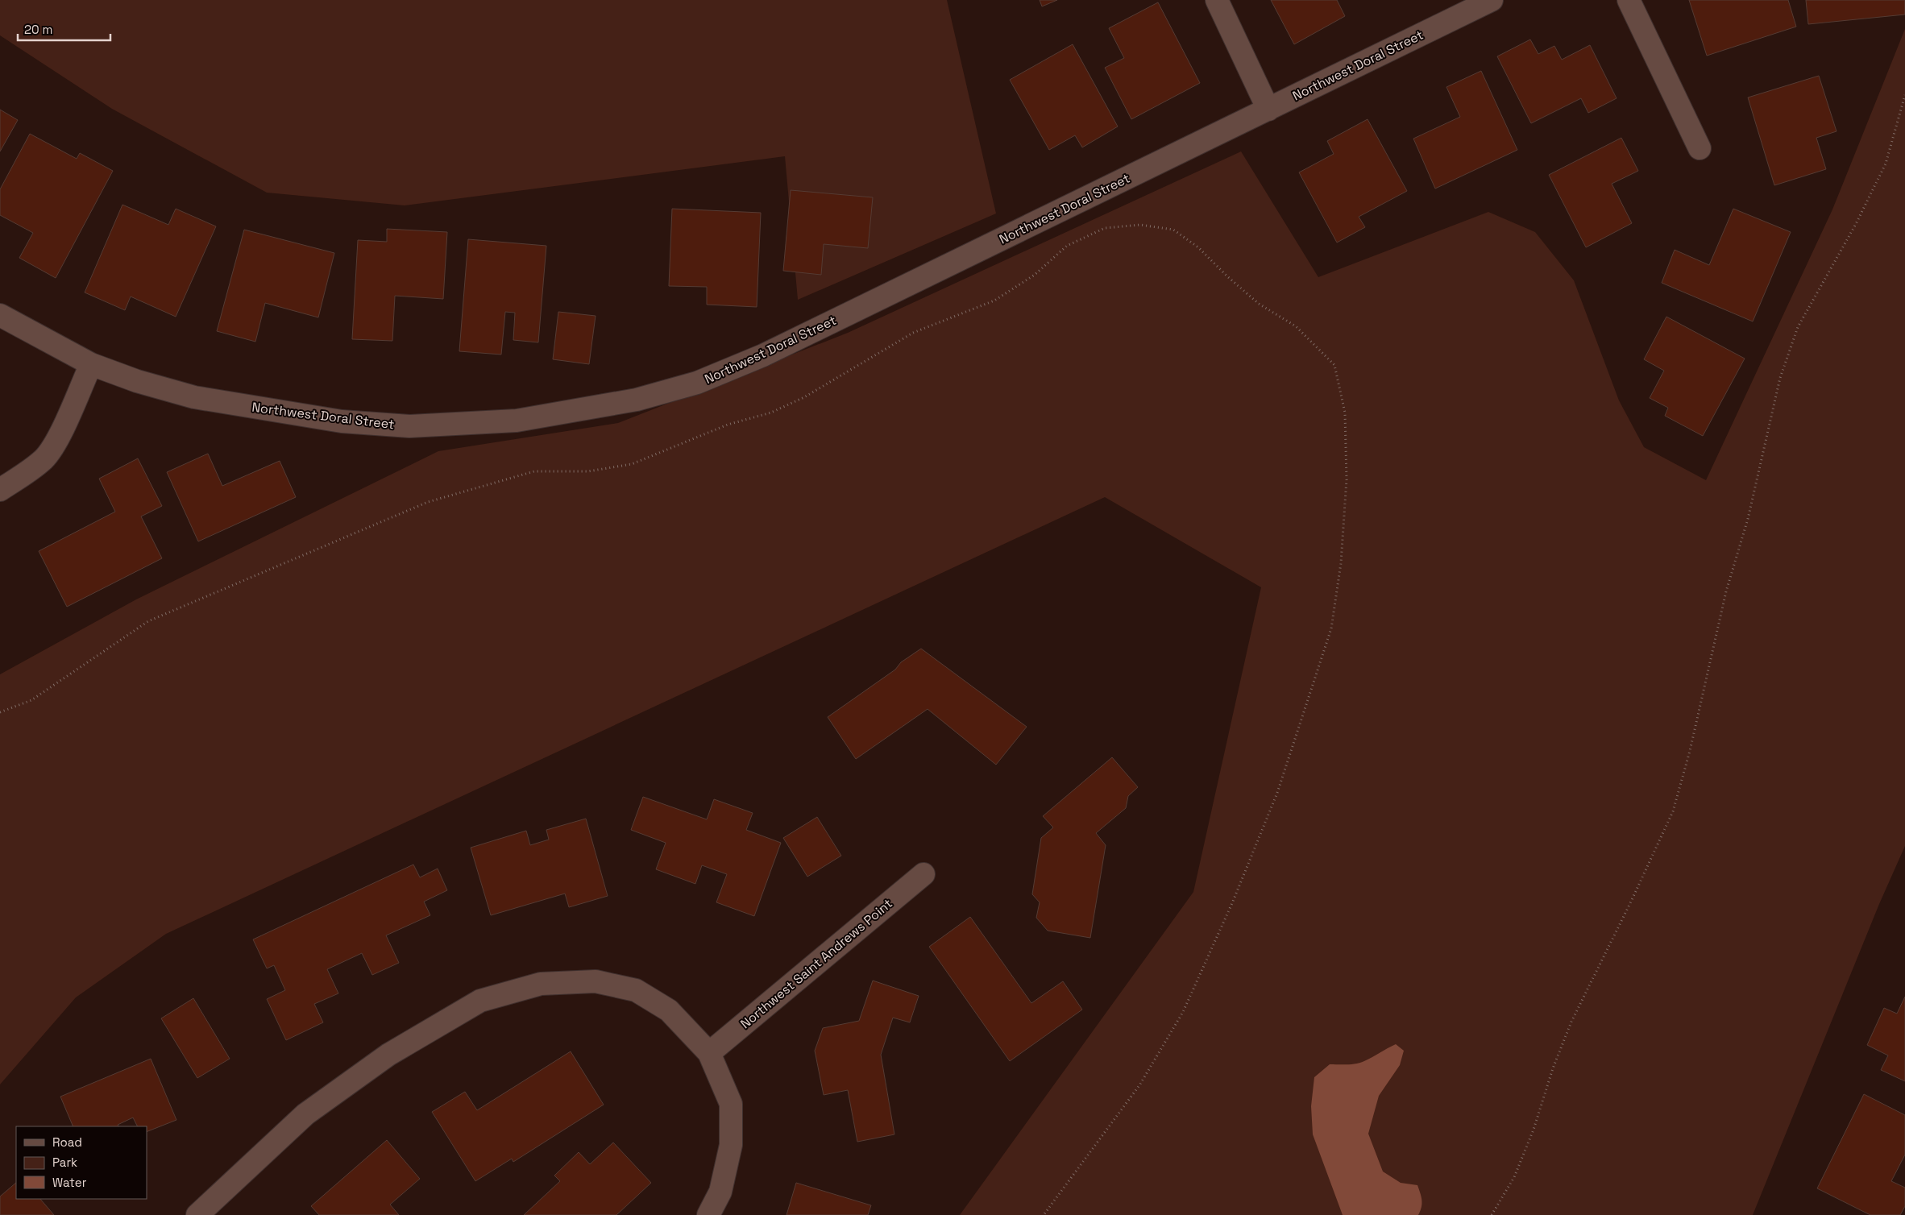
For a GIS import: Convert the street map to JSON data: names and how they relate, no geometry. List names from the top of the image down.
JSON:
{
  "streets": {
    "street": ["Northwest Doral Street", "Northwest Saint Andrews Point"]
  },
  "legend": ["Road", "Park", "Water"],
  "scale_bar": "20 m"
}
